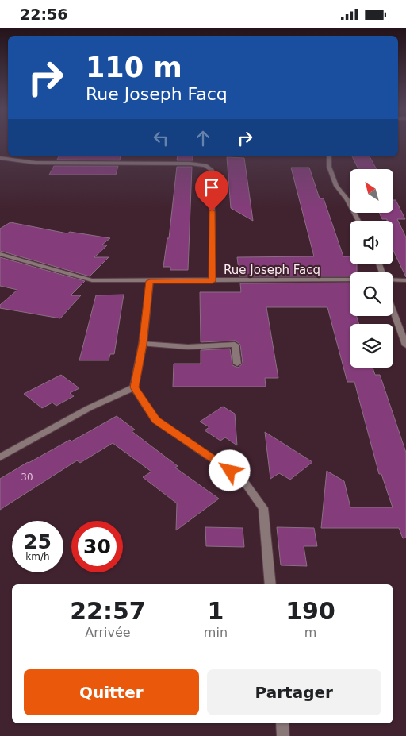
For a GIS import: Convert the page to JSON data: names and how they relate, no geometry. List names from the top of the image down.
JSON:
{
  "streets": {
    "street": ["Rue Joseph Facq"]
  },
  "house_numbers": ["30"],
  "north": "top left",
  "page": {
    "status": "22:56",
    "turn": ["110 m", "Rue Joseph Facq"],
    "speed": "25 km/h",
    "limit": "30",
    "eta": [
      "22:57",
      "Arrivée",
      "1",
      "min",
      "190",
      "m"
    ],
    "buttons": ["Quitter", "Partager"]
  }
}
